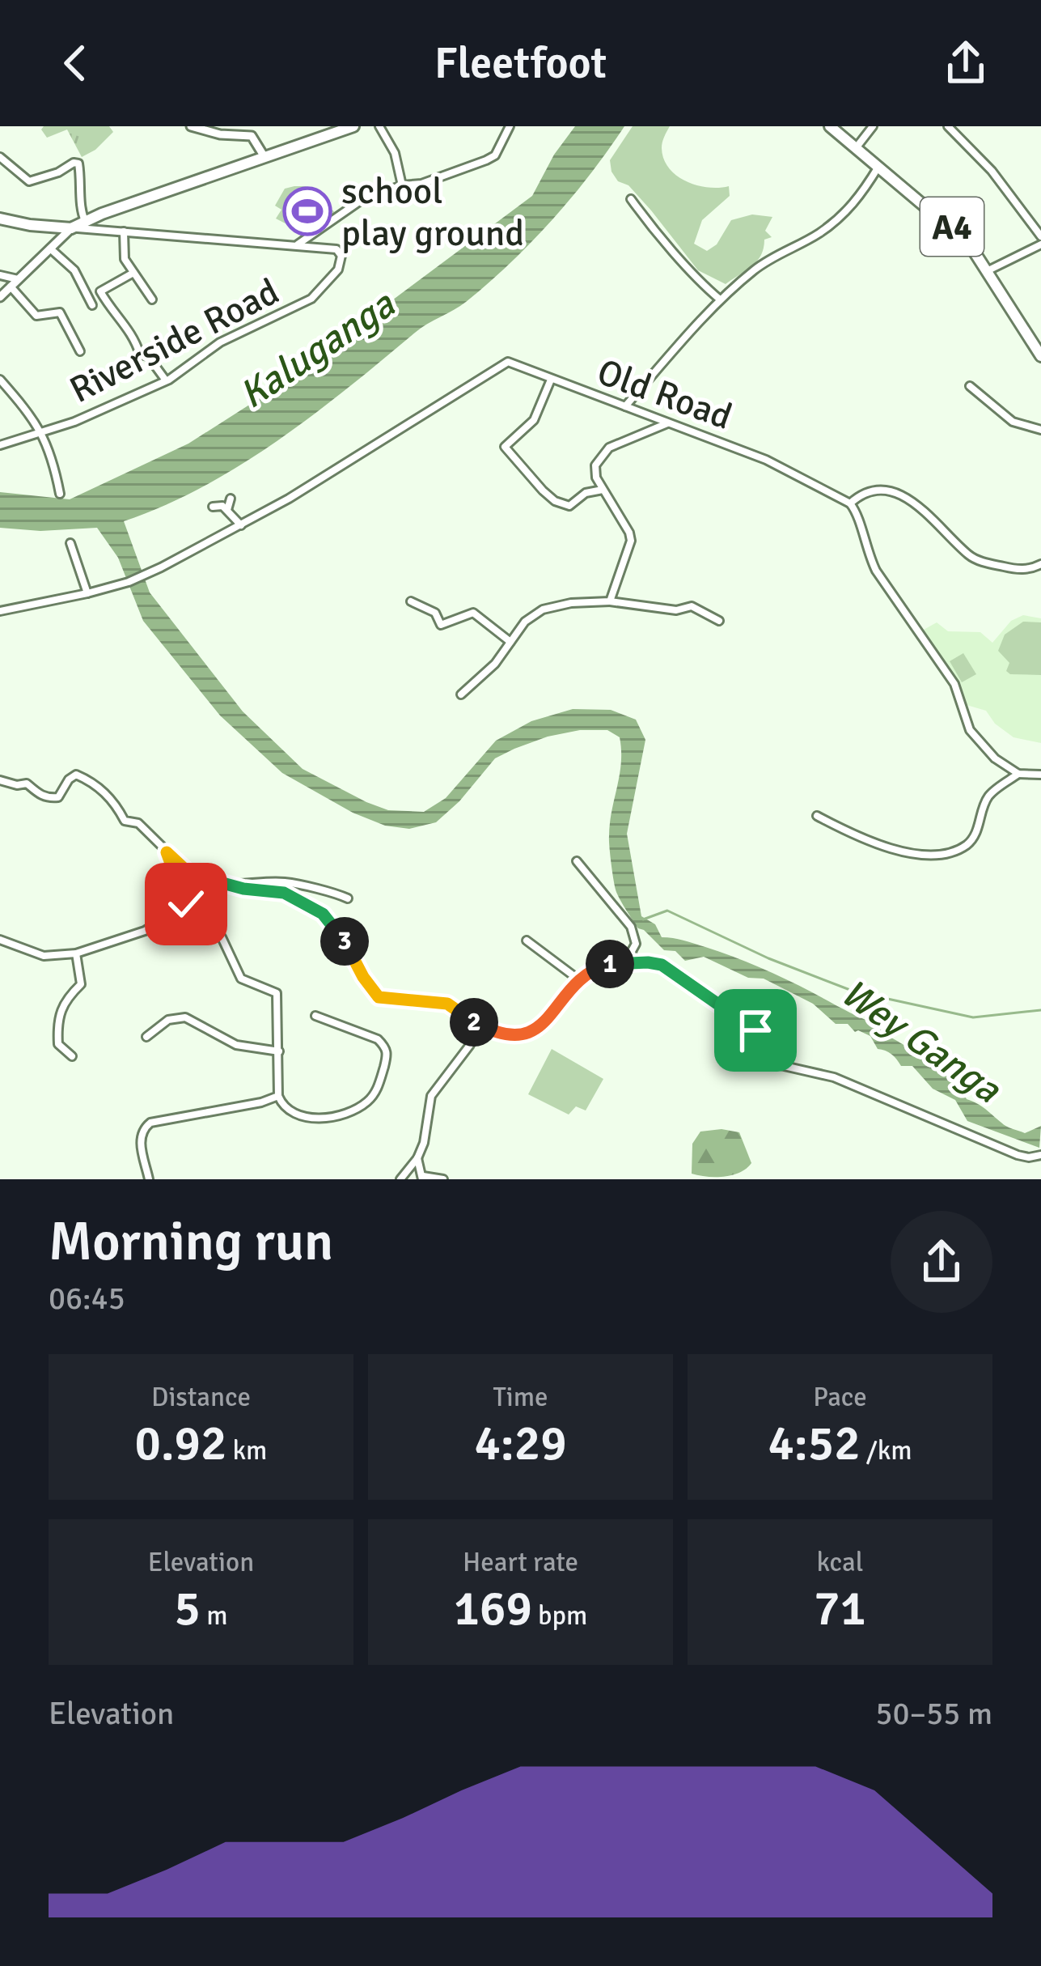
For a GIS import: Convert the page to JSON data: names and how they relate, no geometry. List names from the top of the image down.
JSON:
{
  "streets": {
    "highway": ["A4"],
    "street": ["Riverside Road", "Old Road"]
  },
  "water": ["Kaluganga", "Wey Ganga"],
  "places": {
    "sports": ["school play ground"]
  },
  "page": {
    "header": "Fleetfoot",
    "pins": ["3", "1", "2"],
    "heading": ["Morning run", "06:45"],
    "stats": [
      ["Distance", "0.92 km"],
      ["Time", "4:29"],
      ["Pace", "4:52 /km"],
      ["Elevation", "5 m"],
      ["Heart rate", "169 bpm"],
      ["kcal", "71"]
    ],
    "chart": ["Elevation", "50–55 m"]
  }
}
